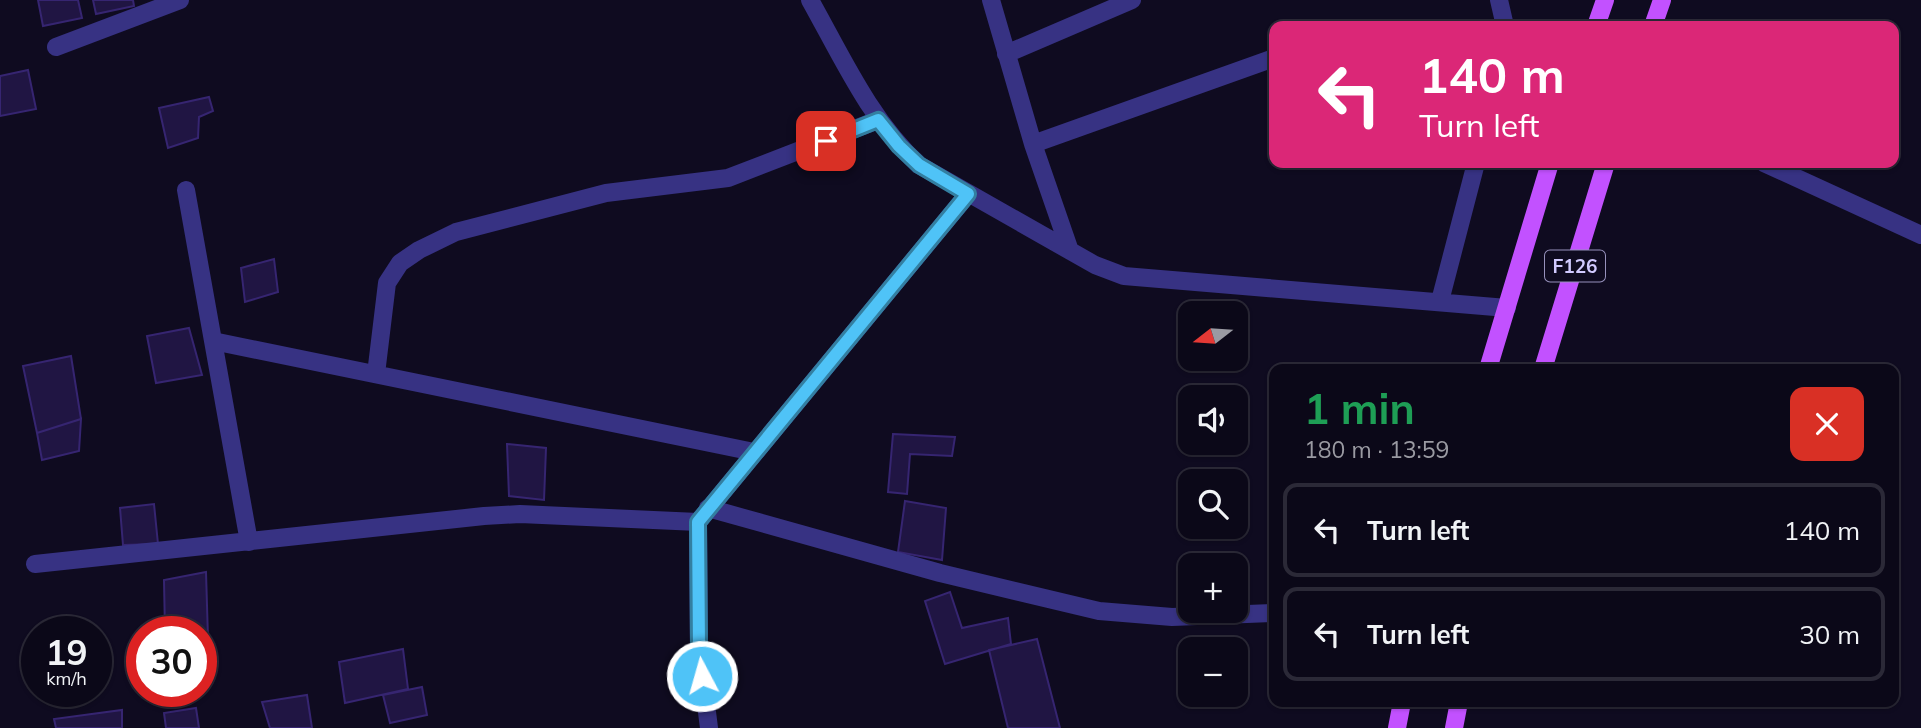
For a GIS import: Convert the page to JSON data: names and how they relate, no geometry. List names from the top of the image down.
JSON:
{
  "streets": {
    "main road": ["F126"]
  },
  "north": "left",
  "page": {
    "turn": ["140 m", "Turn left"],
    "map_buttons": ["+", "−"],
    "heading": ["1 min", "180 m · 13:59"],
    "list": [
      {
        "name": "Turn left",
        "value": "140 m"
      },
      {
        "name": "Turn left",
        "value": "30 m"
      }
    ],
    "speed": "19 km/h",
    "limit": "30"
  }
}
